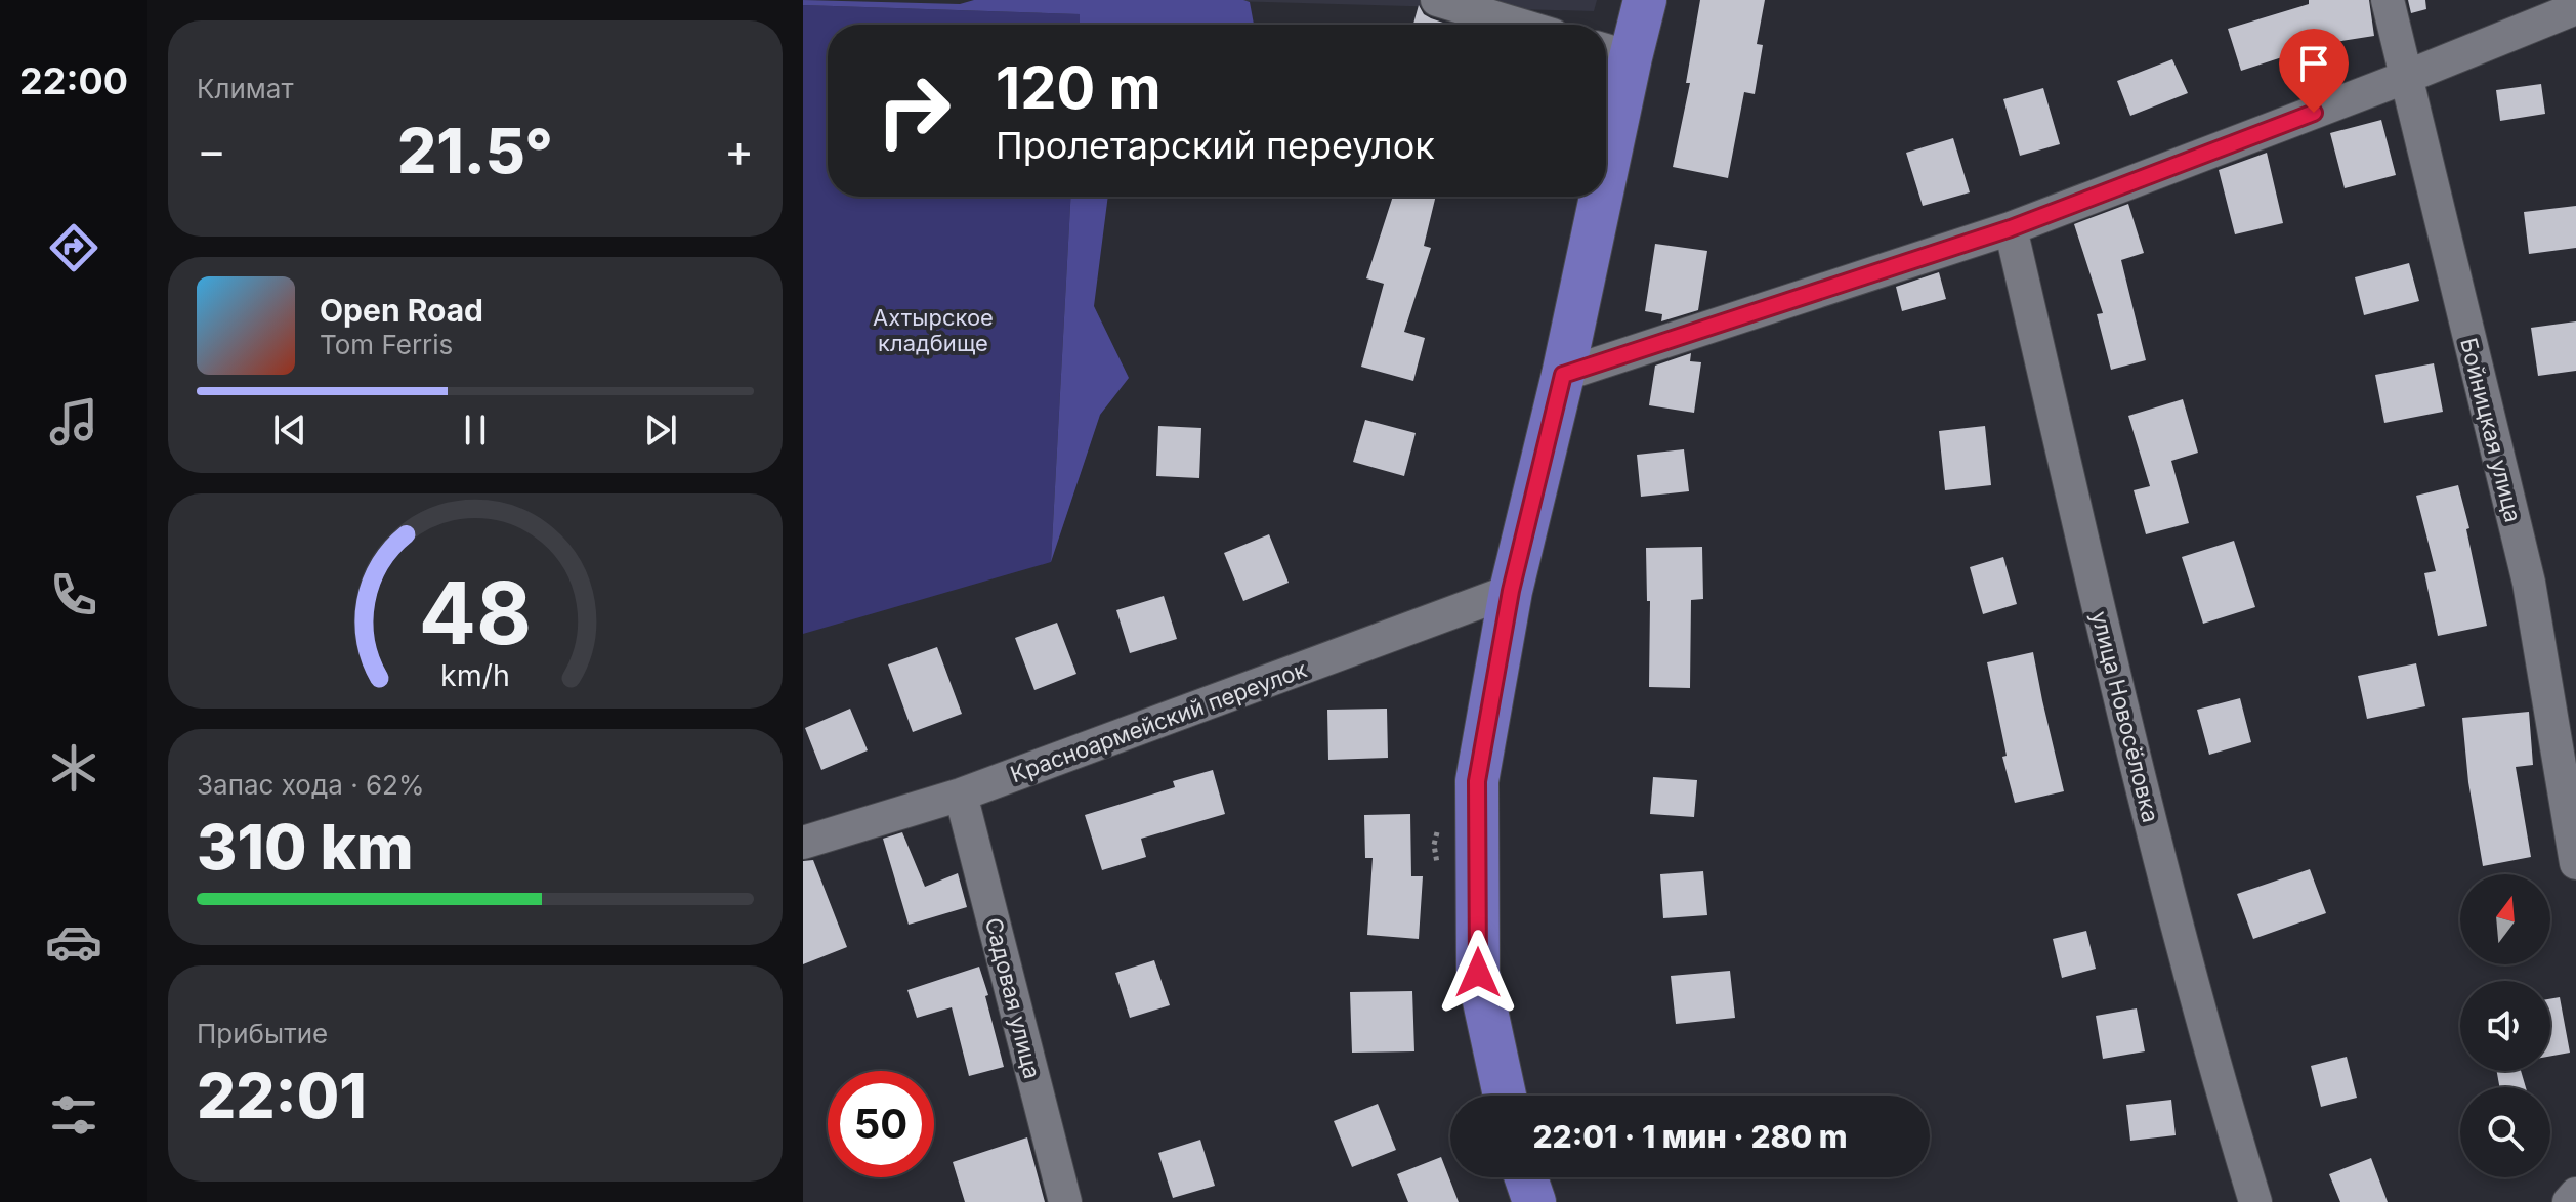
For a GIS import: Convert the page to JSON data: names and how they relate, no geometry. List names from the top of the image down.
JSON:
{
  "streets": {
    "street": [
      "Бойницкая улица",
      "улица Новосёловка",
      "Красноармейский переулок",
      "Садовая улица"
    ]
  },
  "crossings": [
    ["Красноармейский переулок", "Садовая улица"]
  ],
  "parks": ["Ахтырское кладбище"],
  "north": "top",
  "page": {
    "tabs": "22:00",
    "tile": [
      "Климат",
      ["Запас хода · 62%", "310 km"],
      ["Прибытие", "22:01"]
    ],
    "turn": ["120 m", "Пролетарский переулок"],
    "heat": ["−", "21.5°", "+"],
    "song": ["Open Road", "Tom Ferris"],
    "limit": "50",
    "trip": "22:01 · 1 мин · 280 m",
    "gauge": ["48", "km/h"]
  }
}
